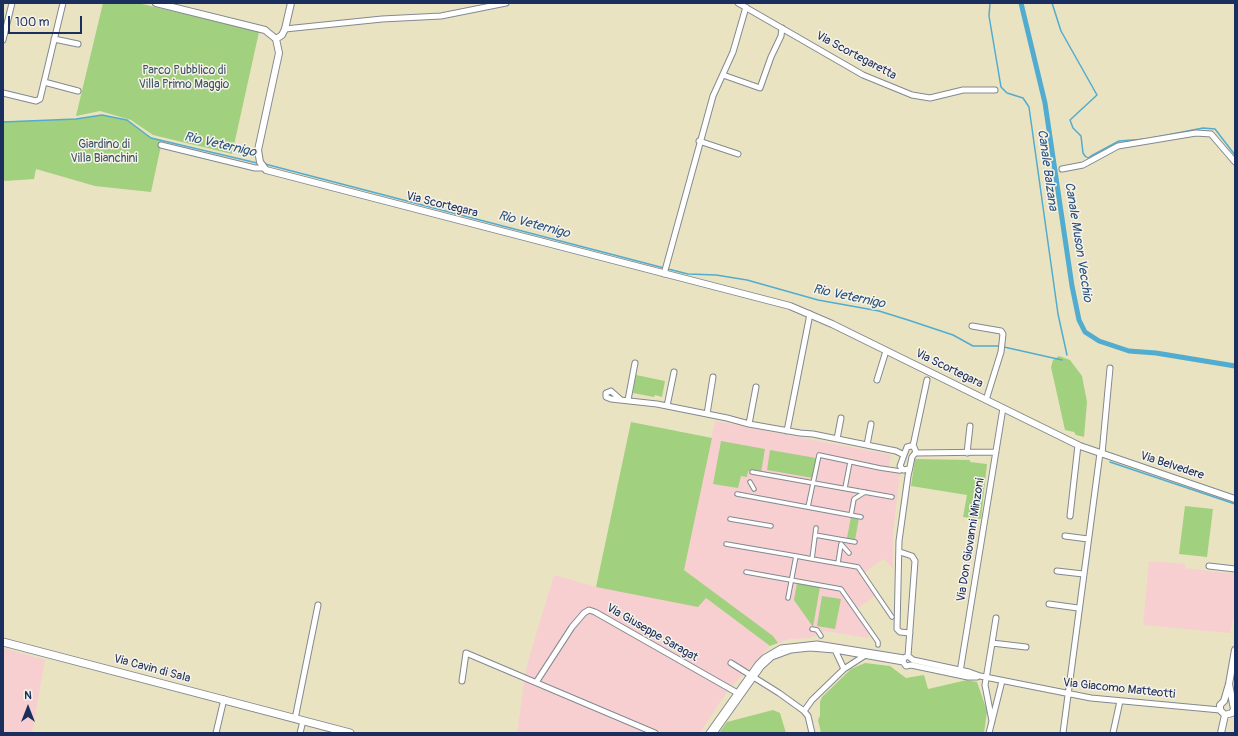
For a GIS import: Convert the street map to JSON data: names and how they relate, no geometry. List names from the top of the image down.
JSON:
{
  "streets": {
    "main road": ["Via Cavin di Sala"],
    "street": [
      "Via Scortegaretta",
      "Via Scortegara",
      "Via Belvedere",
      "Via Don Giovanni Minzoni",
      "Via Giuseppe Saragat",
      "Via Giacomo Matteotti"
    ]
  },
  "crossings": [
    ["Via Scortegara", "Via Belvedere"],
    ["Via Scortegara", "Via Don Giovanni Minzoni"],
    ["Via Don Giovanni Minzoni", "Via Giacomo Matteotti"],
    ["Via Giuseppe Saragat", "Via Giacomo Matteotti"]
  ],
  "water": ["Rio Veternigo", "Canale Balzana", "Canale Muson Vecchio"],
  "parks": ["Parco Pubblico di Villa Primo Maggio", "Giardino di Villa Bianchini"],
  "scale_bar": "100 m",
  "north": "top"
}
